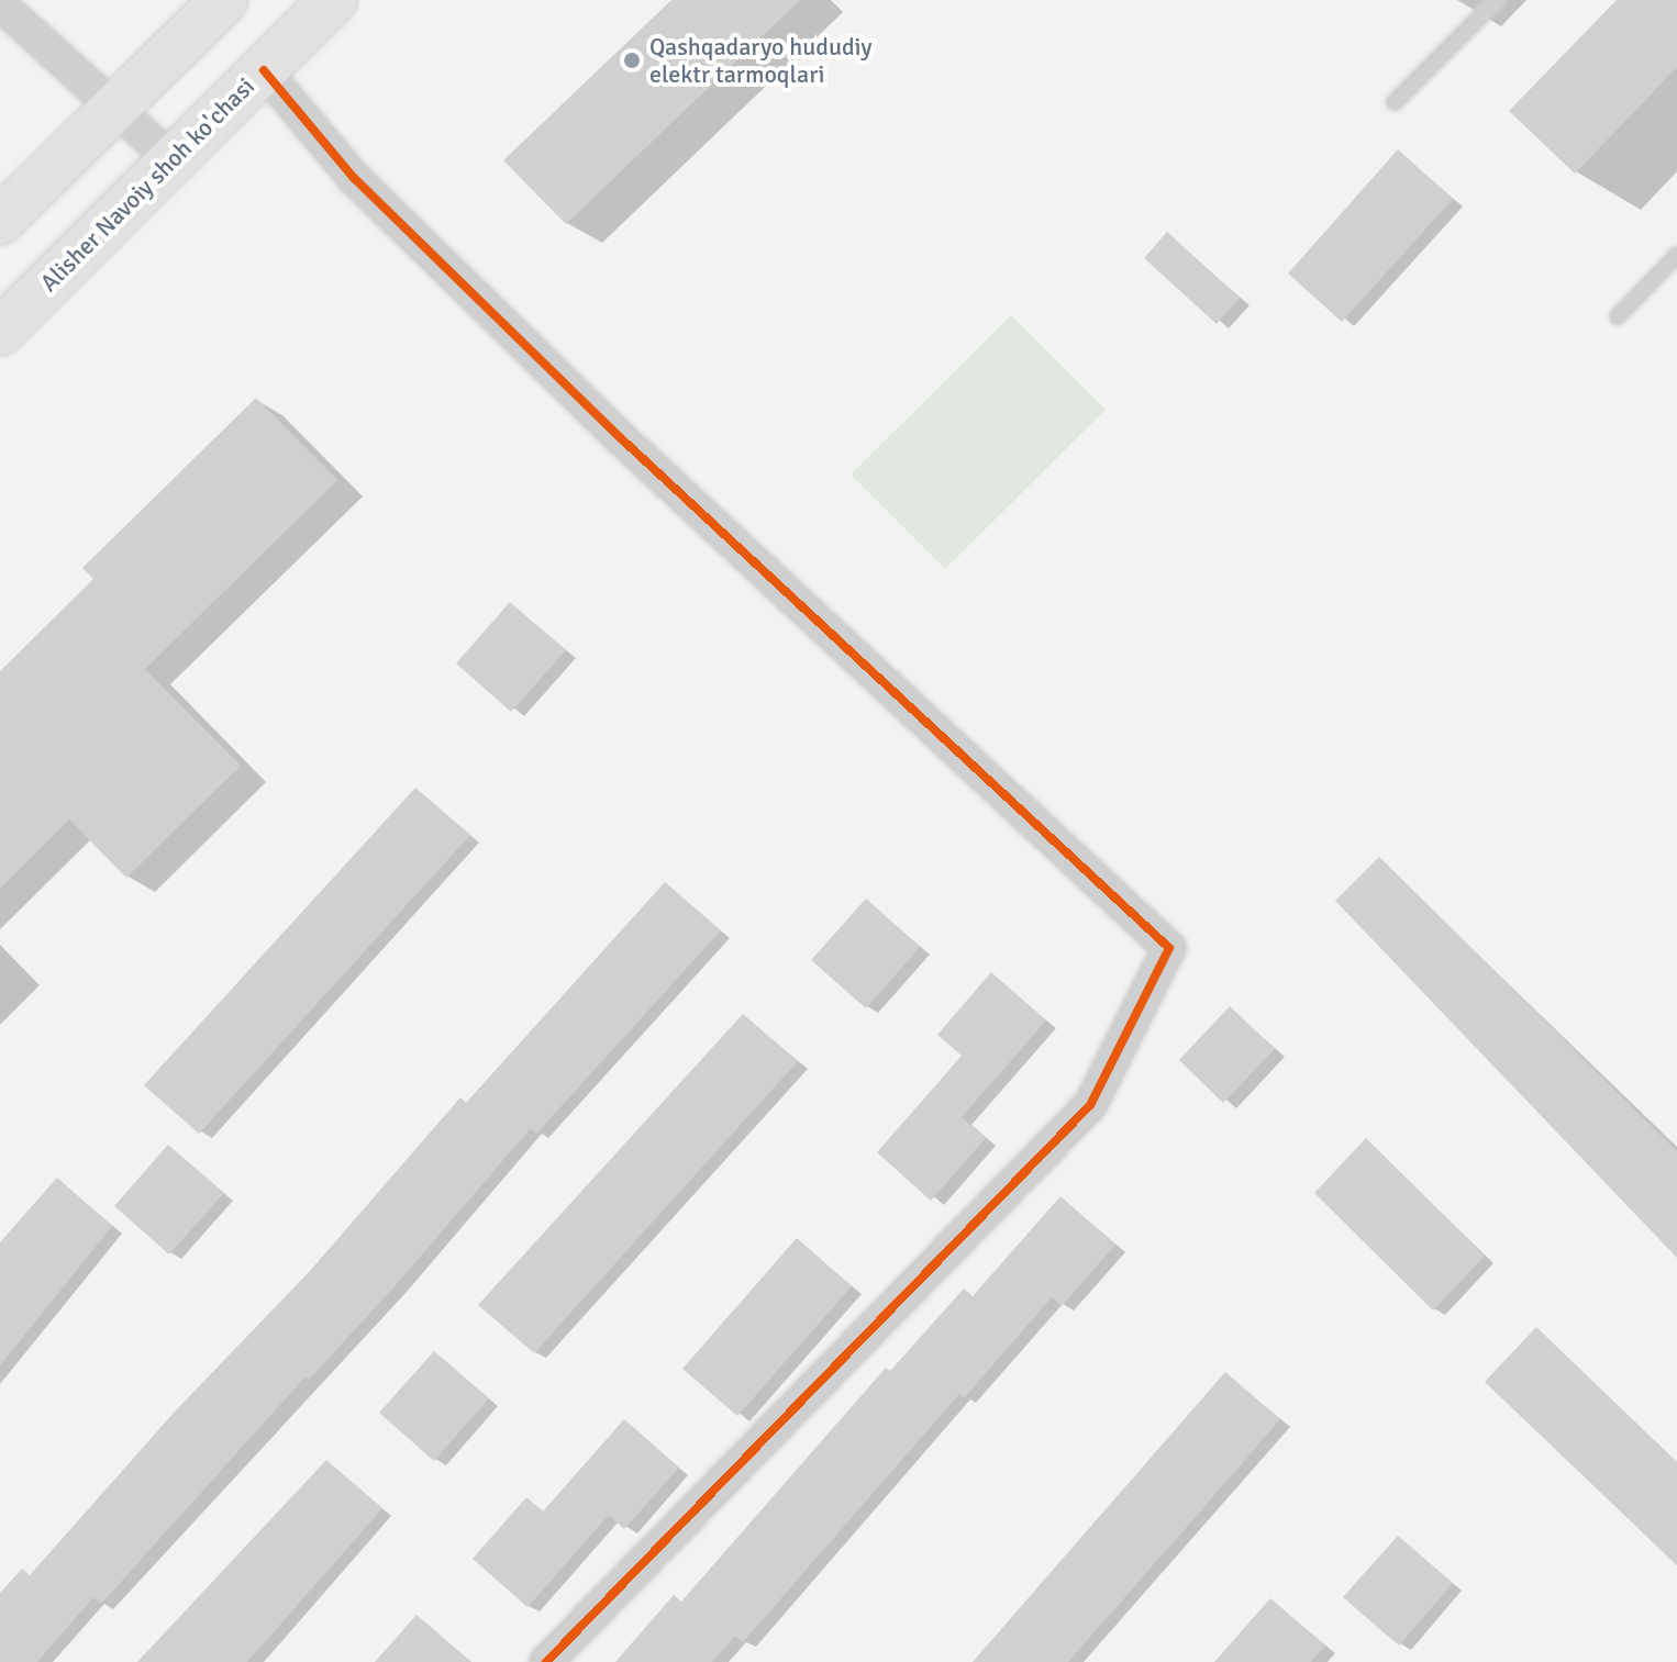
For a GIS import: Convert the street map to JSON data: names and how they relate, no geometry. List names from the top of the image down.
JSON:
{
  "streets": {
    "main road": ["Alisher Navoiy shoh ko'chasi"]
  },
  "places": ["Qashqadaryo hududiy elektr tarmoqlari"]
}
